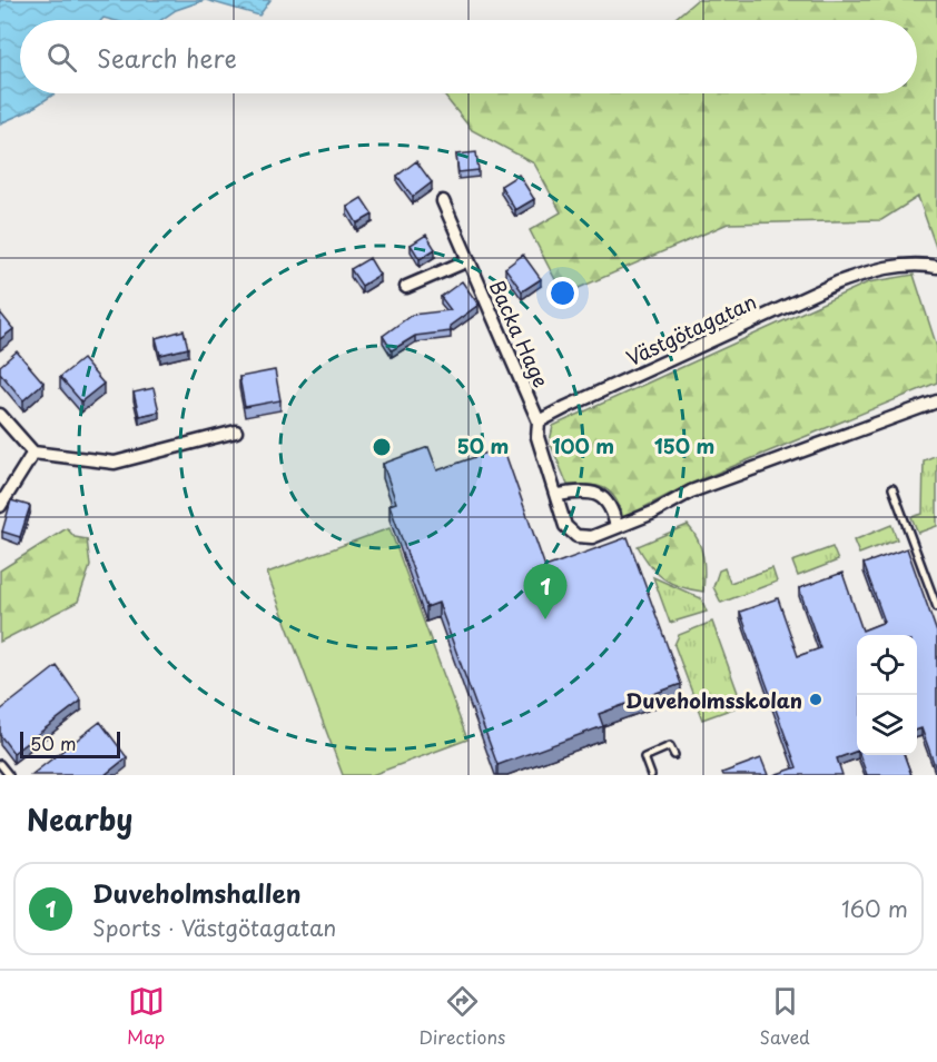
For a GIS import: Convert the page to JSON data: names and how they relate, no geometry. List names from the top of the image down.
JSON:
{
  "streets": {
    "street": ["Västgötagatan", "Backa Hage"]
  },
  "crossings": [
    ["Västgötagatan", "Backa Hage"]
  ],
  "places": ["Duveholmsskolan"],
  "scale_bar": "50 m",
  "page": {
    "search": "Search here",
    "pins": "1",
    "scale": "50 m",
    "heading": "Nearby",
    "list": [
      {
        "mark": "1",
        "name": "Duveholmshallen",
        "note": "Sports · Västgötagatan",
        "value": "160 m"
      }
    ],
    "nav": ["Map", "Directions", "Saved"]
  },
  "rings": ["50 m", "100 m", "150 m"]
}
